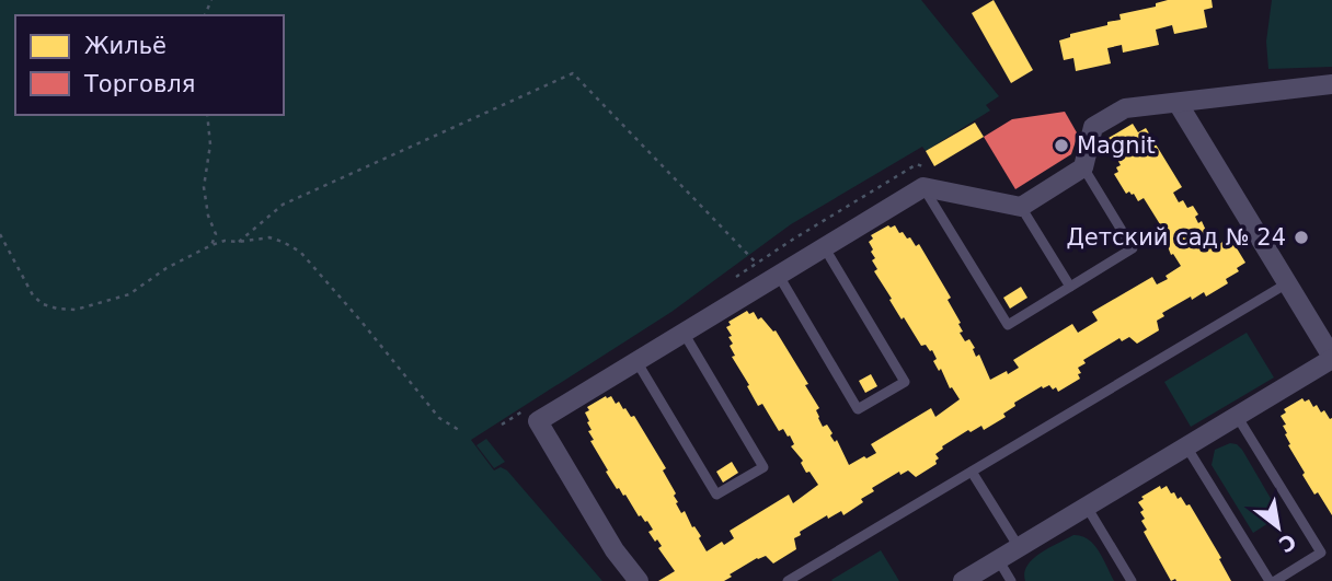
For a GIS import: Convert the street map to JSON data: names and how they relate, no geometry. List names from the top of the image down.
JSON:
{
  "places": ["Magnit", "Детский сад № 24"],
  "legend": ["Жильё", "Торговля"],
  "north": "bottom right"
}
